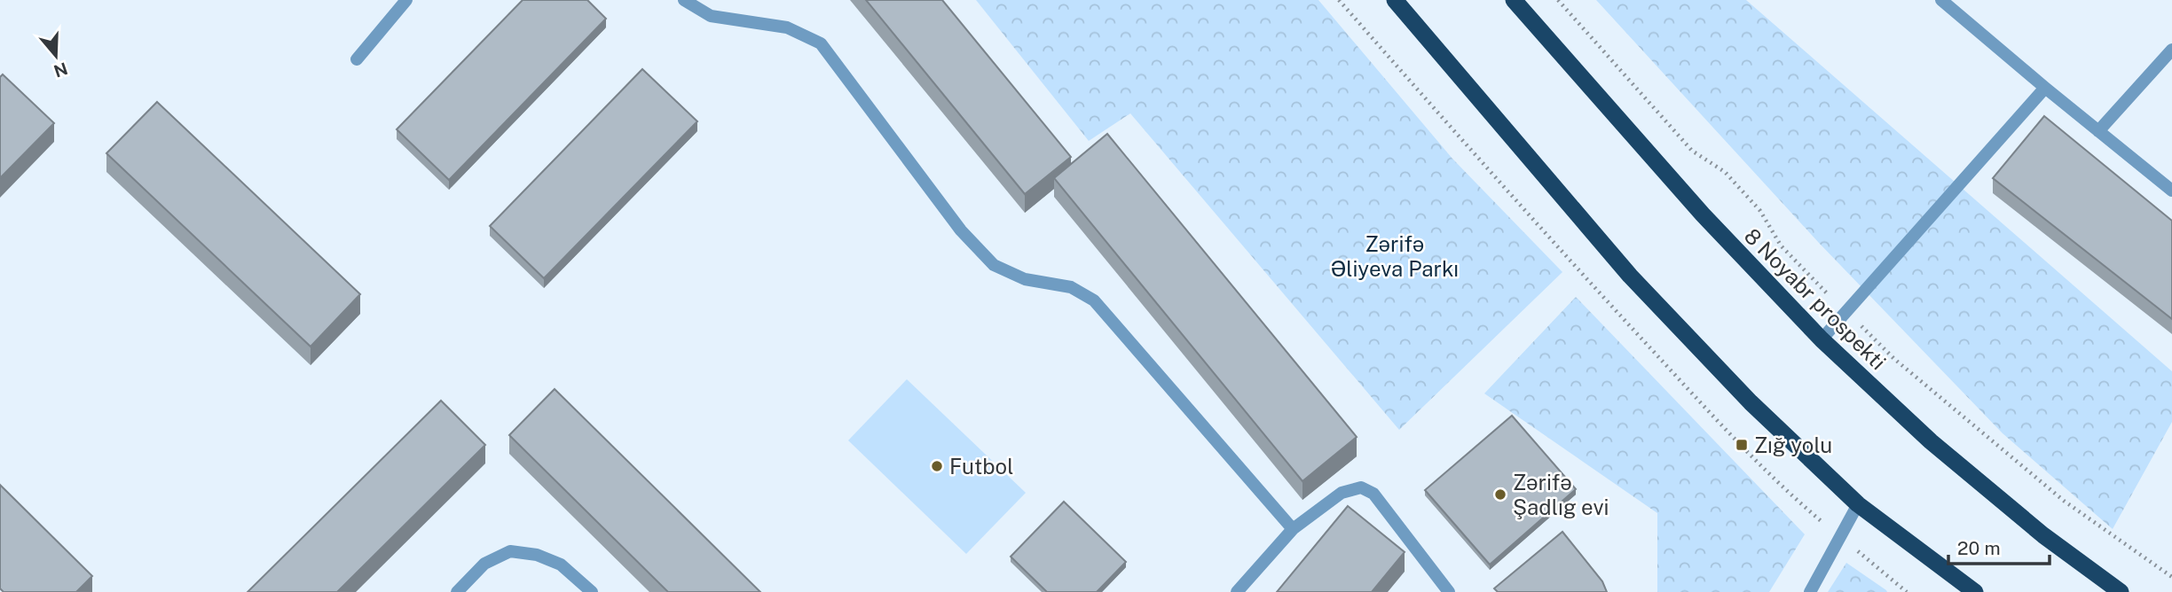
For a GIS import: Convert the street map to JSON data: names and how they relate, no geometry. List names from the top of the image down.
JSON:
{
  "streets": {
    "highway": ["8 Noyabr prospekti"]
  },
  "parks": ["Zərifə Əliyeva Parkı"],
  "places": {
    "transit": ["Zığ yolu"],
    "other": ["Futbol", "Zərifə Şadlıg evi"]
  },
  "scale_bar": "20 m",
  "north": "bottom"
}
